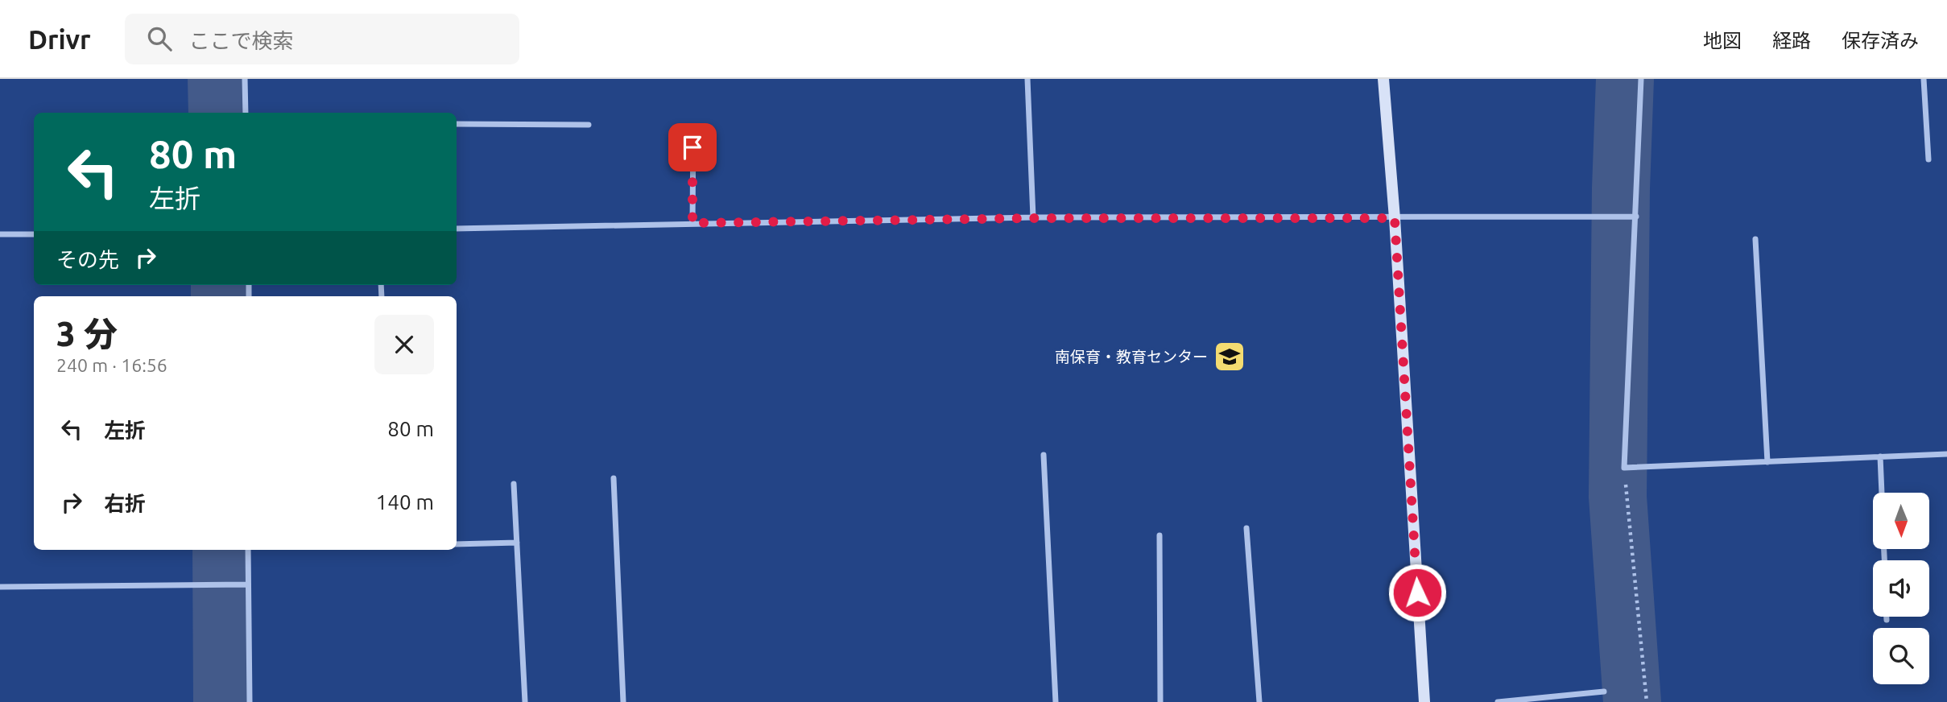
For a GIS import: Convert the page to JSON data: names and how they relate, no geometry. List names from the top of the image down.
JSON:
{
  "places": {
    "school or university": ["南保育・教育センター"]
  },
  "north": "bottom",
  "page": {
    "header": "Drivr",
    "search": "ここで検索",
    "nav": ["地図", "経路", "保存済み"],
    "turn": ["80 m", "左折"],
    "then": "その先",
    "heading": ["3 分", "240 m · 16:56"],
    "list": [
      {
        "name": "左折",
        "value": "80 m"
      },
      {
        "name": "右折",
        "value": "140 m"
      }
    ]
  }
}
